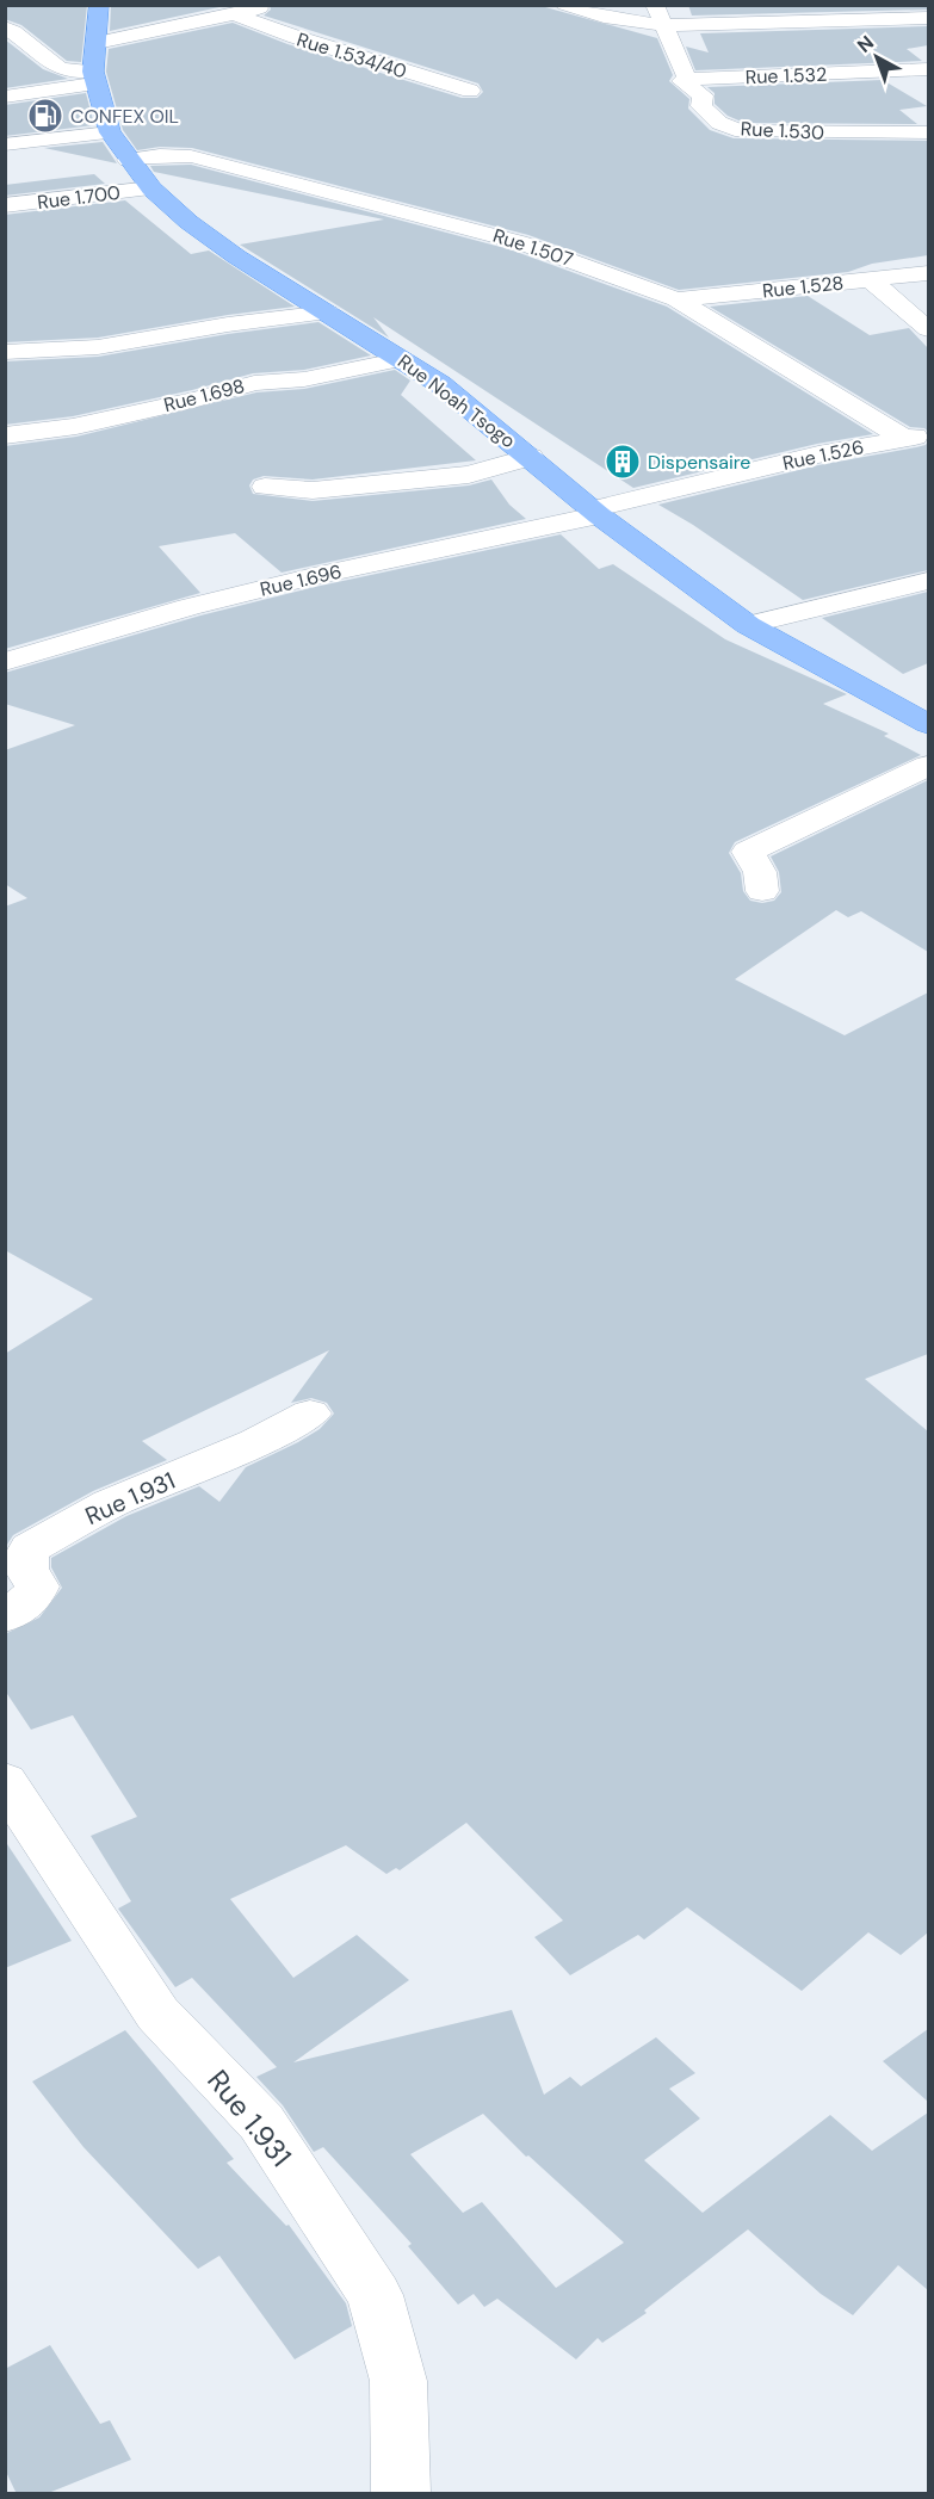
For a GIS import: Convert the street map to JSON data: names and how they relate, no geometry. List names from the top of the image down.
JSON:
{
  "streets": {
    "main road": ["Rue Noah Tsogo"],
    "street": [
      "Rue 1.534/40",
      "Rue 1.532",
      "Rue 1.530",
      "Rue 1.700",
      "Rue 1.507",
      "Rue 1.528",
      "Rue 1.698",
      "Rue 1.526",
      "Rue 1.696",
      "Rue 1.931"
    ]
  },
  "crossings": [
    ["Rue 1.532", "Rue 1.530"],
    ["Rue 1.700", "Rue Noah Tsogo"],
    ["Rue 1.507", "Rue 1.528"],
    ["Rue 1.507", "Rue Noah Tsogo"],
    ["Rue 1.507", "Rue 1.526"],
    ["Rue 1.698", "Rue Noah Tsogo"],
    ["Rue Noah Tsogo", "Rue 1.526"],
    ["Rue Noah Tsogo", "Rue 1.696"],
    ["Rue 1.526", "Rue 1.696"]
  ],
  "places": {
    "fuel station": ["CONFEX OIL"],
    "building": ["Dispensaire"]
  },
  "north": "top left"
}
